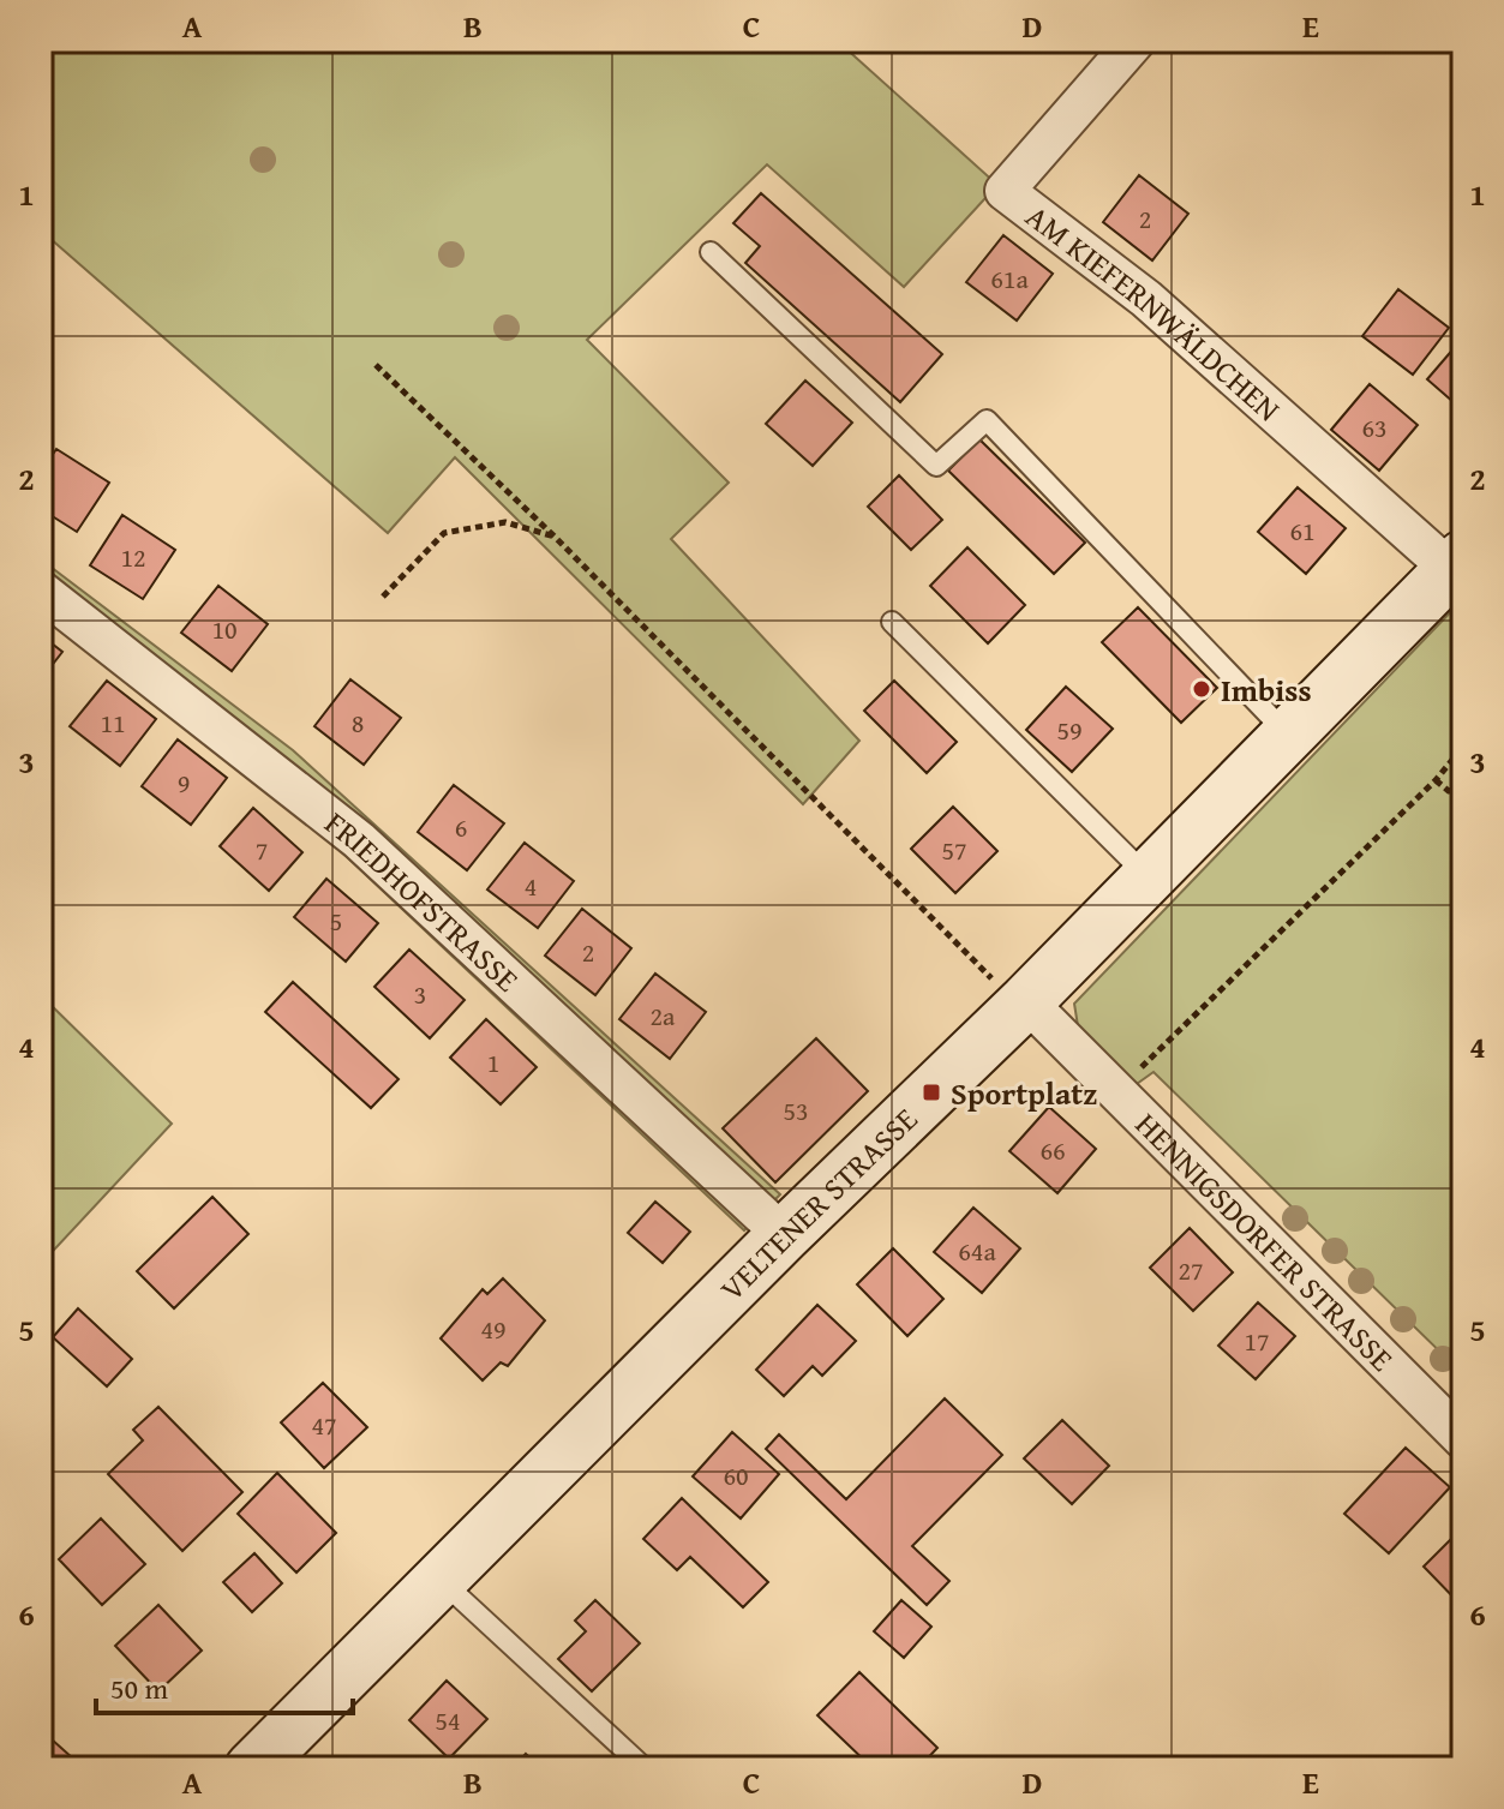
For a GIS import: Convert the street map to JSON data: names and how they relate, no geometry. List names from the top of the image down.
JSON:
{
  "streets": {
    "main road": ["VELTENER STRASSE"],
    "street": ["AM KIEFERNWÄLDCHEN", "FRIEDHOFSTRASSE", "HENNIGSDORFER STRASSE"]
  },
  "crossings": [
    ["AM KIEFERNWÄLDCHEN", "VELTENER STRASSE"],
    ["FRIEDHOFSTRASSE", "VELTENER STRASSE"],
    ["VELTENER STRASSE", "HENNIGSDORFER STRASSE"]
  ],
  "places": {
    "other": ["Imbiss"],
    "transit": ["Sportplatz"]
  },
  "house_numbers": [
    "2",
    "61a",
    "63",
    "61",
    "12",
    "10",
    "11",
    "8",
    "59",
    "9",
    "6",
    "7",
    "57",
    "4",
    "5",
    "2",
    "3",
    "2a",
    "1",
    "53",
    "66",
    "64a",
    "27",
    "49",
    "17",
    "47",
    "60",
    "54"
  ],
  "scale_bar": "50 m",
  "grid": {
    "columns": [
      "A",
      "B",
      "C",
      "D",
      "E"
    ],
    "rows": [
      "1",
      "2",
      "3",
      "4",
      "5",
      "6"
    ]
  }
}
